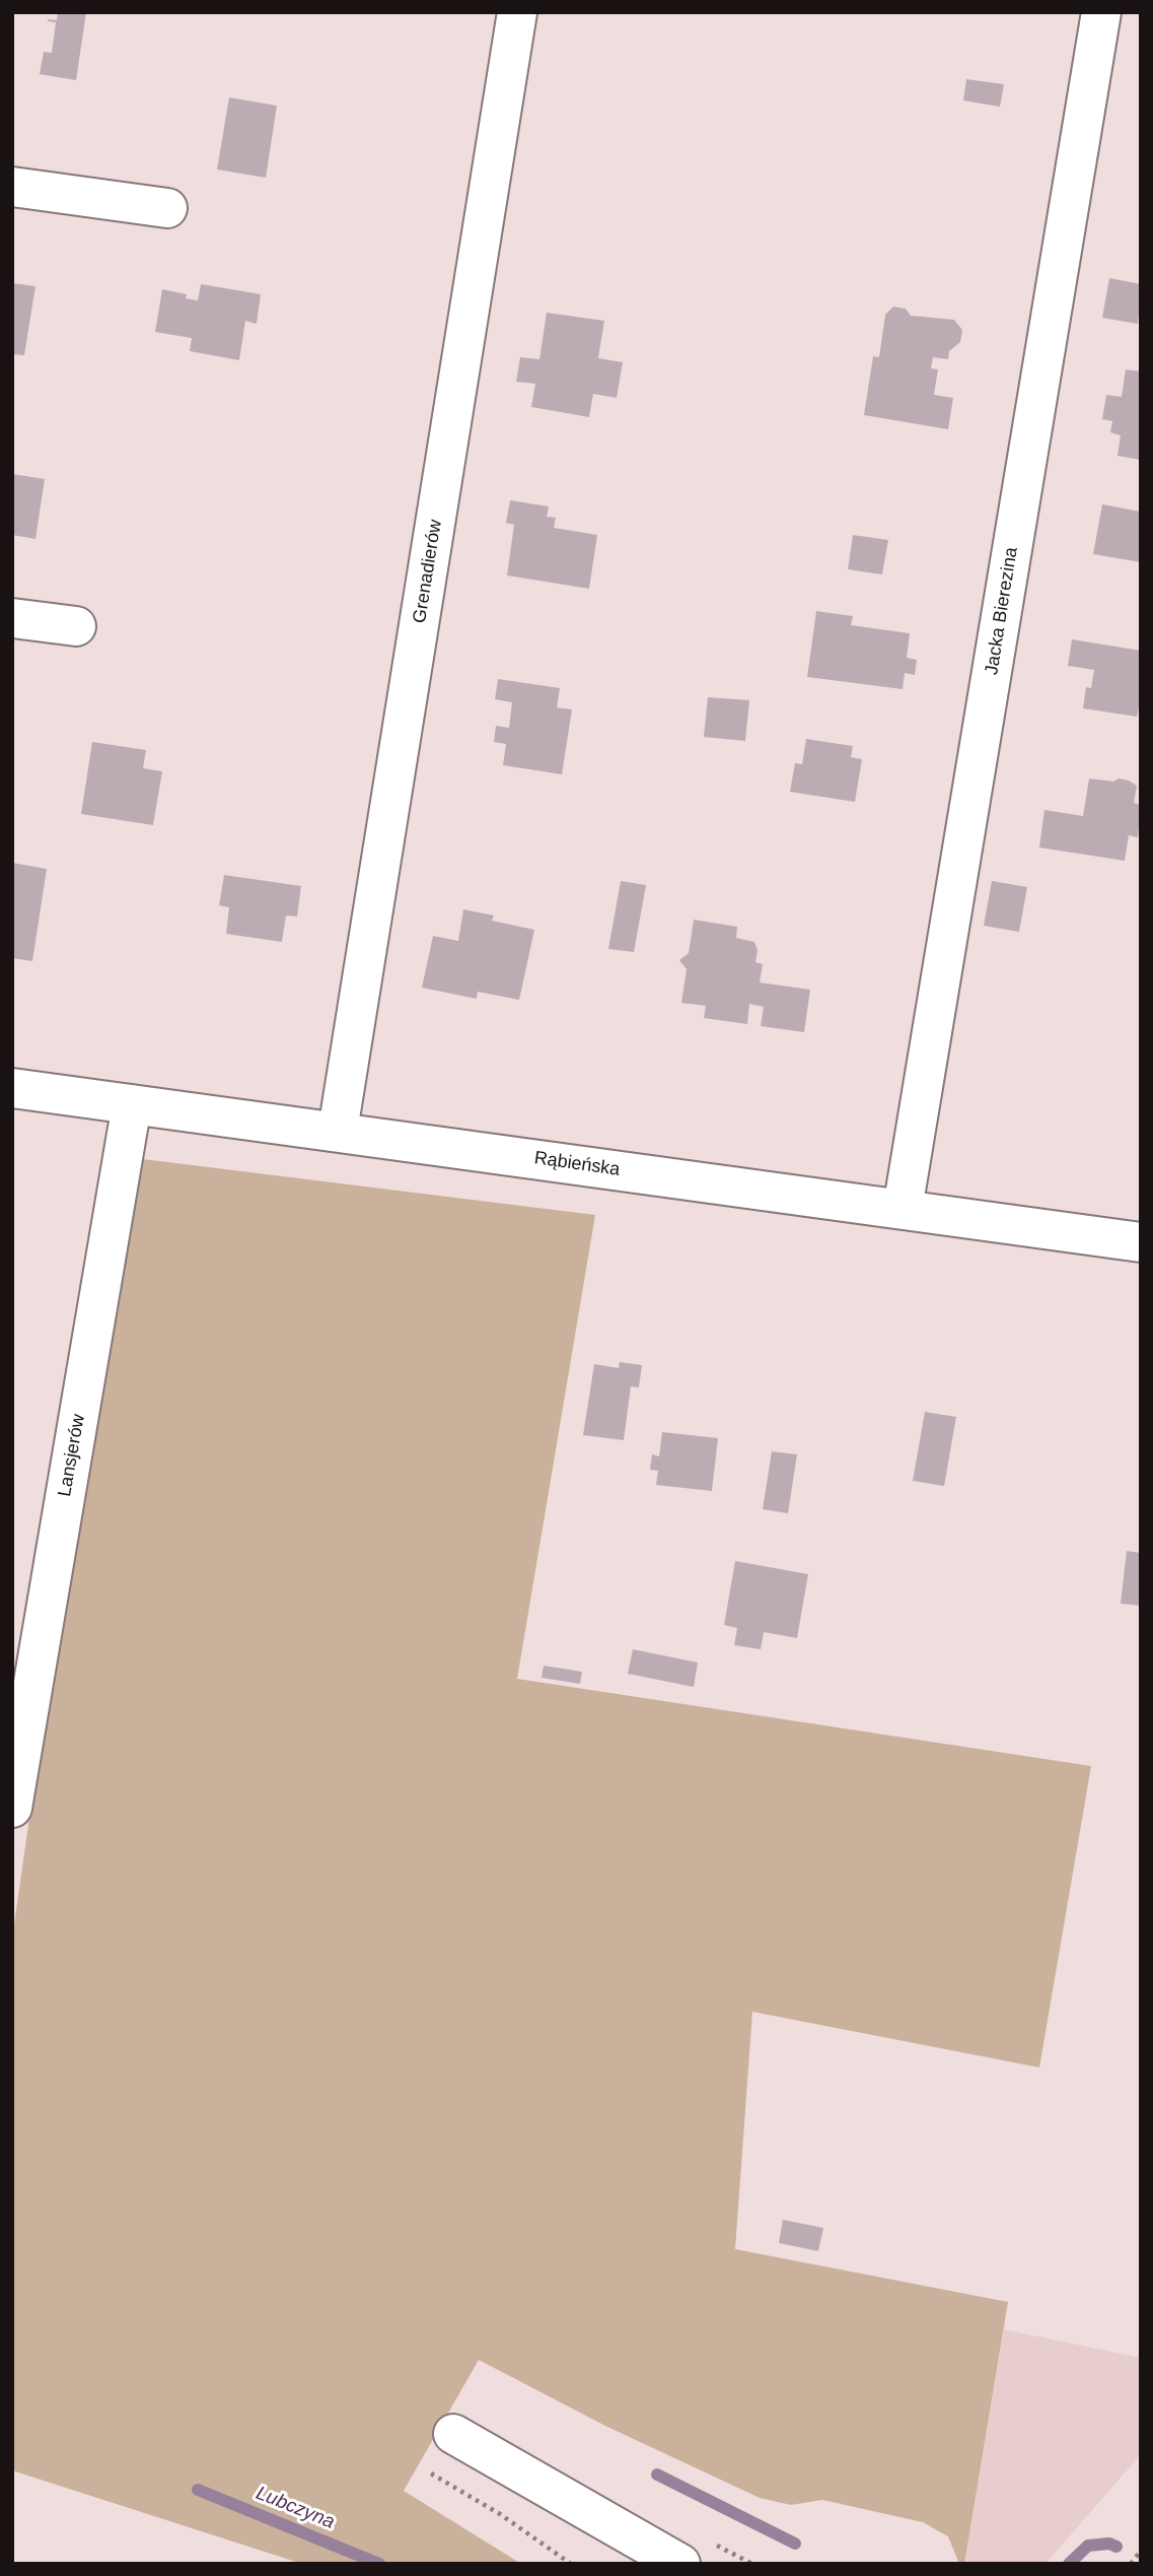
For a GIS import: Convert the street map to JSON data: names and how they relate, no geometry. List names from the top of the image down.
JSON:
{
  "streets": {
    "street": [
      "Grenadierów",
      "Jacka Bierezina",
      "Rąbieńska",
      "Lansjerów"
    ]
  },
  "crossings": [
    ["Grenadierów", "Rąbieńska"],
    ["Jacka Bierezina", "Rąbieńska"],
    ["Rąbieńska", "Lansjerów"]
  ],
  "water": ["Lubczyna"]
}
